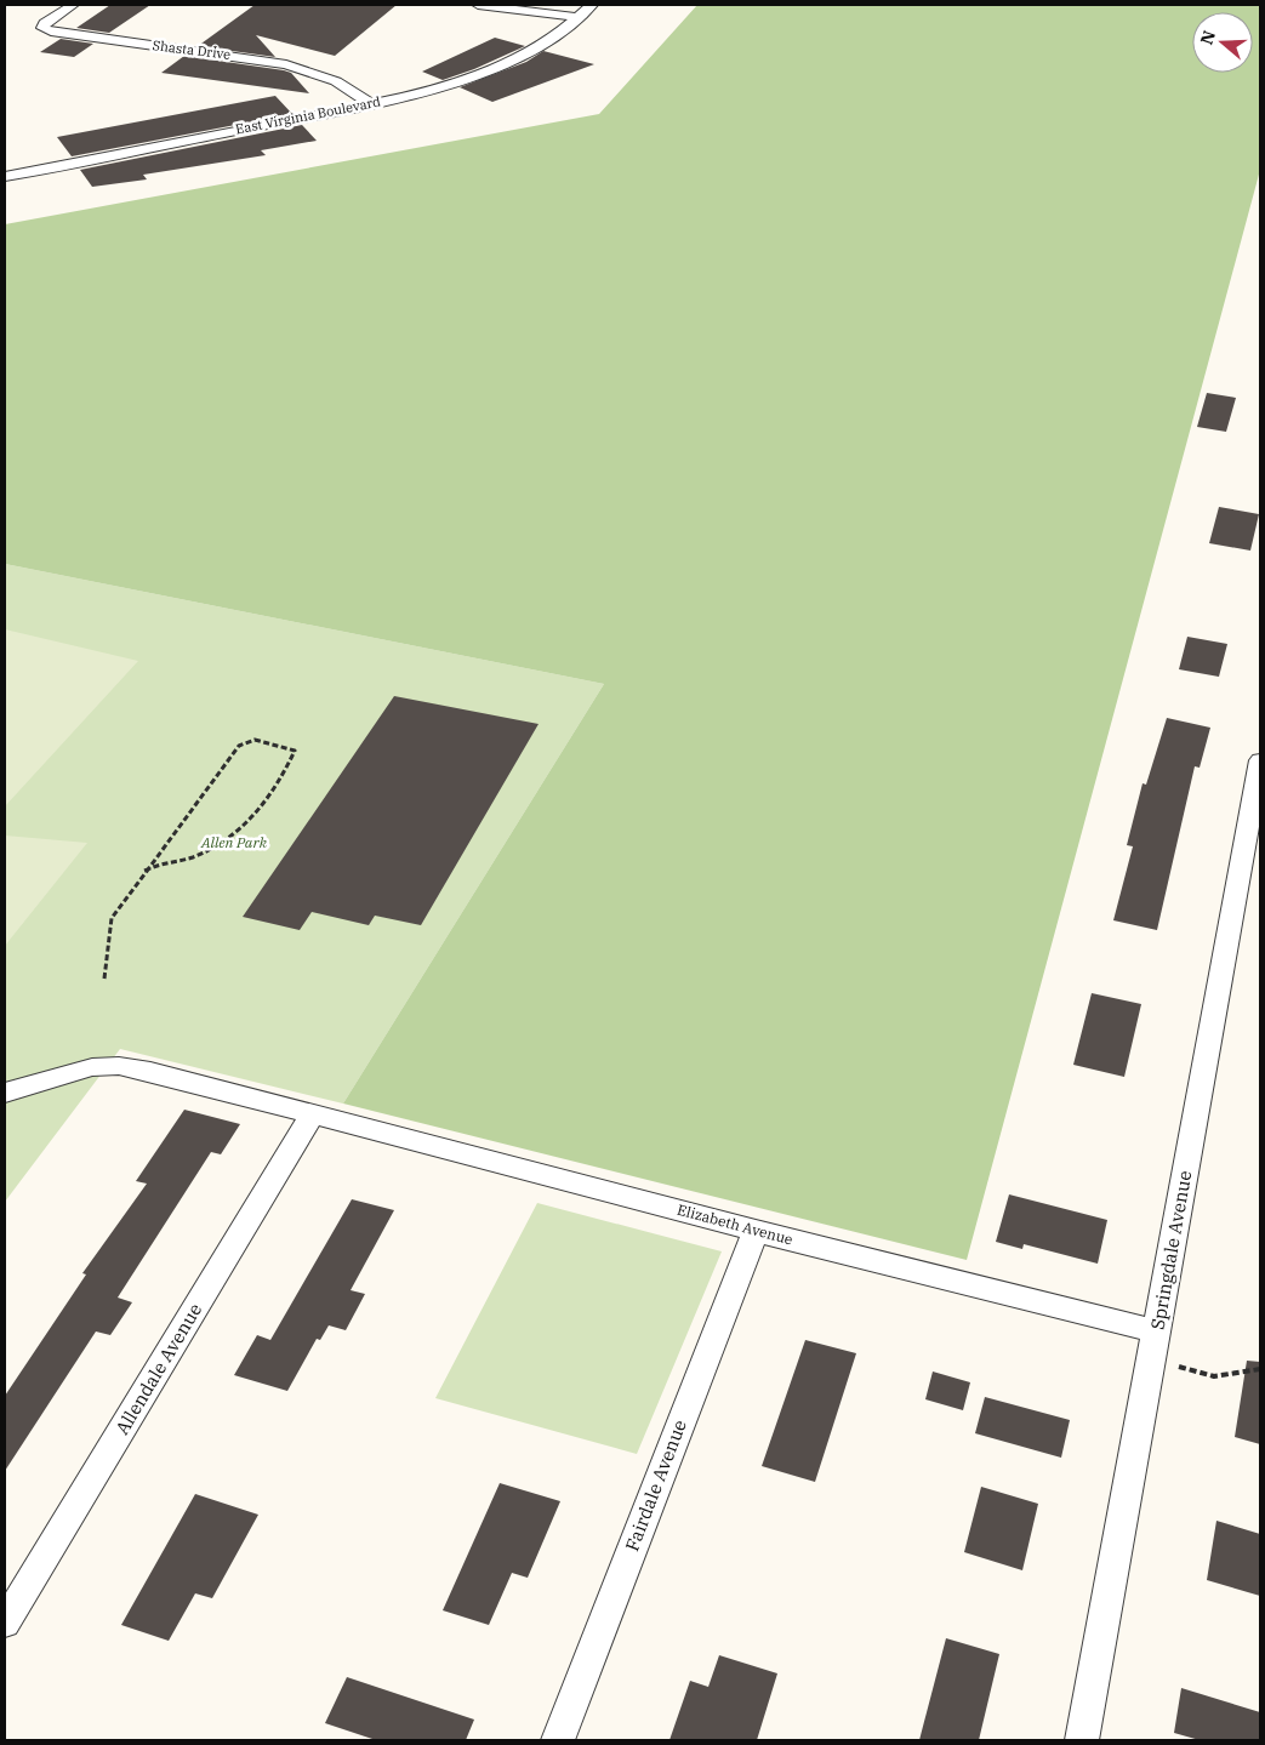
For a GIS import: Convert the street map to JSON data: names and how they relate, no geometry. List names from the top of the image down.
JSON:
{
  "streets": {
    "street": [
      "Shasta Drive",
      "East Virginia Boulevard",
      "Elizabeth Avenue",
      "Springdale Avenue",
      "Allendale Avenue",
      "Fairdale Avenue"
    ]
  },
  "crossings": [
    ["Shasta Drive", "East Virginia Boulevard"],
    ["Elizabeth Avenue", "Springdale Avenue"],
    ["Elizabeth Avenue", "Allendale Avenue"],
    ["Elizabeth Avenue", "Fairdale Avenue"]
  ],
  "parks": ["Allen Park"],
  "north": "left"
}
